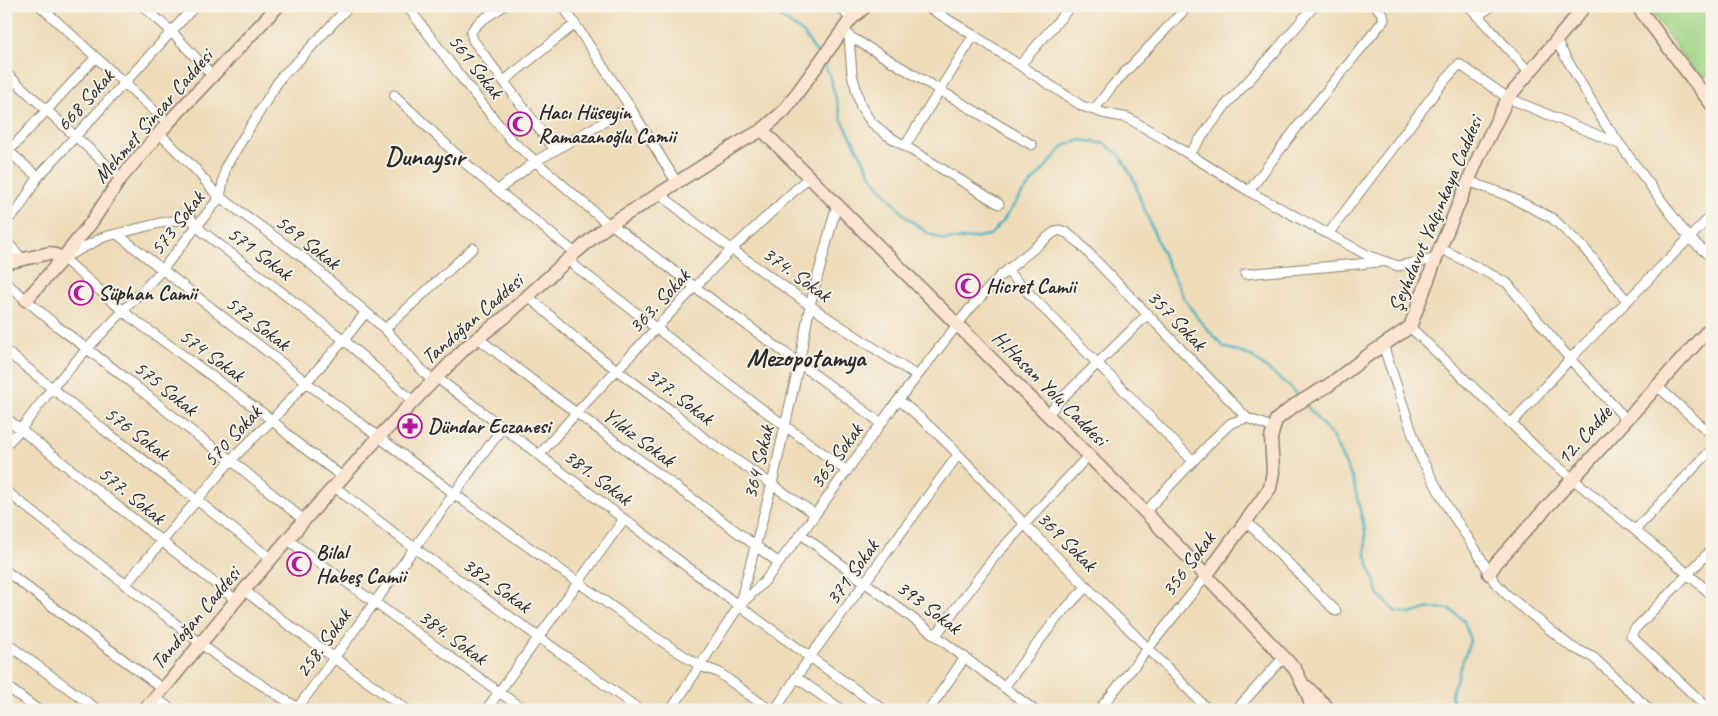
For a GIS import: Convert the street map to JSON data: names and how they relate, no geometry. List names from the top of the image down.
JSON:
{
  "streets": {
    "street": [
      "561 Sokak",
      "668 Sokak",
      "Mehmet Sincar Caddesi",
      "Şeyhdavut Yalçınkaya Caddesi",
      "573 Sokak",
      "569 Sokak",
      "571 Sokak",
      "374. Sokak",
      "363. Sokak",
      "Tandoğan Caddesi",
      "357 Sokak",
      "572 Sokak",
      "574 Sokak",
      "575 Sokak",
      "H.Hasan Yolu Caddesi",
      "377. Sokak",
      "576 Sokak",
      "12. Cadde",
      "570 Sokak",
      "Yıldız Sokak",
      "365 Sokak",
      "364 Sokak",
      "381. Sokak",
      "577. Sokak",
      "369 Sokak",
      "356 Sokak",
      "371 Sokak",
      "382. Sokak",
      "393 Sokak",
      "384. Sokak",
      "258. Sokak"
    ]
  },
  "crossings": [
    ["561 Sokak", "363. Sokak"],
    ["561 Sokak", "Tandoğan Caddesi"],
    ["561 Sokak", "365 Sokak"],
    ["561 Sokak", "364 Sokak"],
    ["Mehmet Sincar Caddesi", "569 Sokak"],
    ["Mehmet Sincar Caddesi", "571 Sokak"],
    ["Mehmet Sincar Caddesi", "574 Sokak"],
    ["Mehmet Sincar Caddesi", "575 Sokak"],
    ["Şeyhdavut Yalçınkaya Caddesi", "357 Sokak"],
    ["Şeyhdavut Yalçınkaya Caddesi", "356 Sokak"],
    ["573 Sokak", "569 Sokak"],
    ["573 Sokak", "571 Sokak"],
    ["573 Sokak", "572 Sokak"],
    ["573 Sokak", "574 Sokak"],
    ["573 Sokak", "575 Sokak"],
    ["573 Sokak", "576 Sokak"],
    ["573 Sokak", "577. Sokak"],
    ["569 Sokak", "Tandoğan Caddesi"],
    ["569 Sokak", "570 Sokak"],
    ["569 Sokak", "381. Sokak"],
    ["571 Sokak", "Tandoğan Caddesi"],
    ["571 Sokak", "572 Sokak"],
    ["571 Sokak", "574 Sokak"],
    ["571 Sokak", "570 Sokak"],
    ["374. Sokak", "363. Sokak"],
    ["374. Sokak", "Tandoğan Caddesi"],
    ["374. Sokak", "365 Sokak"],
    ["374. Sokak", "364 Sokak"],
    ["363. Sokak", "H.Hasan Yolu Caddesi"],
    ["363. Sokak", "377. Sokak"],
    ["363. Sokak", "Yıldız Sokak"],
    ["363. Sokak", "381. Sokak"],
    ["Tandoğan Caddesi", "572 Sokak"],
    ["Tandoğan Caddesi", "574 Sokak"],
    ["Tandoğan Caddesi", "575 Sokak"],
    ["Tandoğan Caddesi", "H.Hasan Yolu Caddesi"],
    ["Tandoğan Caddesi", "377. Sokak"],
    ["Tandoğan Caddesi", "576 Sokak"],
    ["Tandoğan Caddesi", "Yıldız Sokak"],
    ["Tandoğan Caddesi", "381. Sokak"],
    ["Tandoğan Caddesi", "577. Sokak"],
    ["Tandoğan Caddesi", "382. Sokak"],
    ["Tandoğan Caddesi", "384. Sokak"],
    ["357 Sokak", "365 Sokak"],
    ["357 Sokak", "356 Sokak"],
    ["572 Sokak", "570 Sokak"],
    ["572 Sokak", "364 Sokak"],
    ["572 Sokak", "258. Sokak"],
    ["574 Sokak", "570 Sokak"],
    ["575 Sokak", "570 Sokak"],
    ["H.Hasan Yolu Caddesi", "365 Sokak"],
    ["H.Hasan Yolu Caddesi", "364 Sokak"],
    ["H.Hasan Yolu Caddesi", "356 Sokak"],
    ["377. Sokak", "365 Sokak"],
    ["377. Sokak", "364 Sokak"],
    ["576 Sokak", "570 Sokak"],
    ["570 Sokak", "577. Sokak"],
    ["Yıldız Sokak", "365 Sokak"],
    ["Yıldız Sokak", "364 Sokak"],
    ["365 Sokak", "364 Sokak"],
    ["365 Sokak", "381. Sokak"],
    ["365 Sokak", "369 Sokak"],
    ["365 Sokak", "393 Sokak"],
    ["364 Sokak", "381. Sokak"],
    ["381. Sokak", "371 Sokak"],
    ["381. Sokak", "258. Sokak"],
    ["577. Sokak", "258. Sokak"],
    ["369 Sokak", "356 Sokak"],
    ["369 Sokak", "371 Sokak"],
    ["371 Sokak", "393 Sokak"],
    ["382. Sokak", "258. Sokak"],
    ["384. Sokak", "258. Sokak"]
  ],
  "districts": ["Dunaysır", "Mezopotamya"],
  "places": {
    "mosque": [
      "Hacı Hüseyin Ramazanoğlu Camii",
      "Hicret Camii",
      "Süphan Camii",
      "Bilal Habeş Camii"
    ],
    "pharmacy": ["Dündar Eczanesi"]
  }
}
